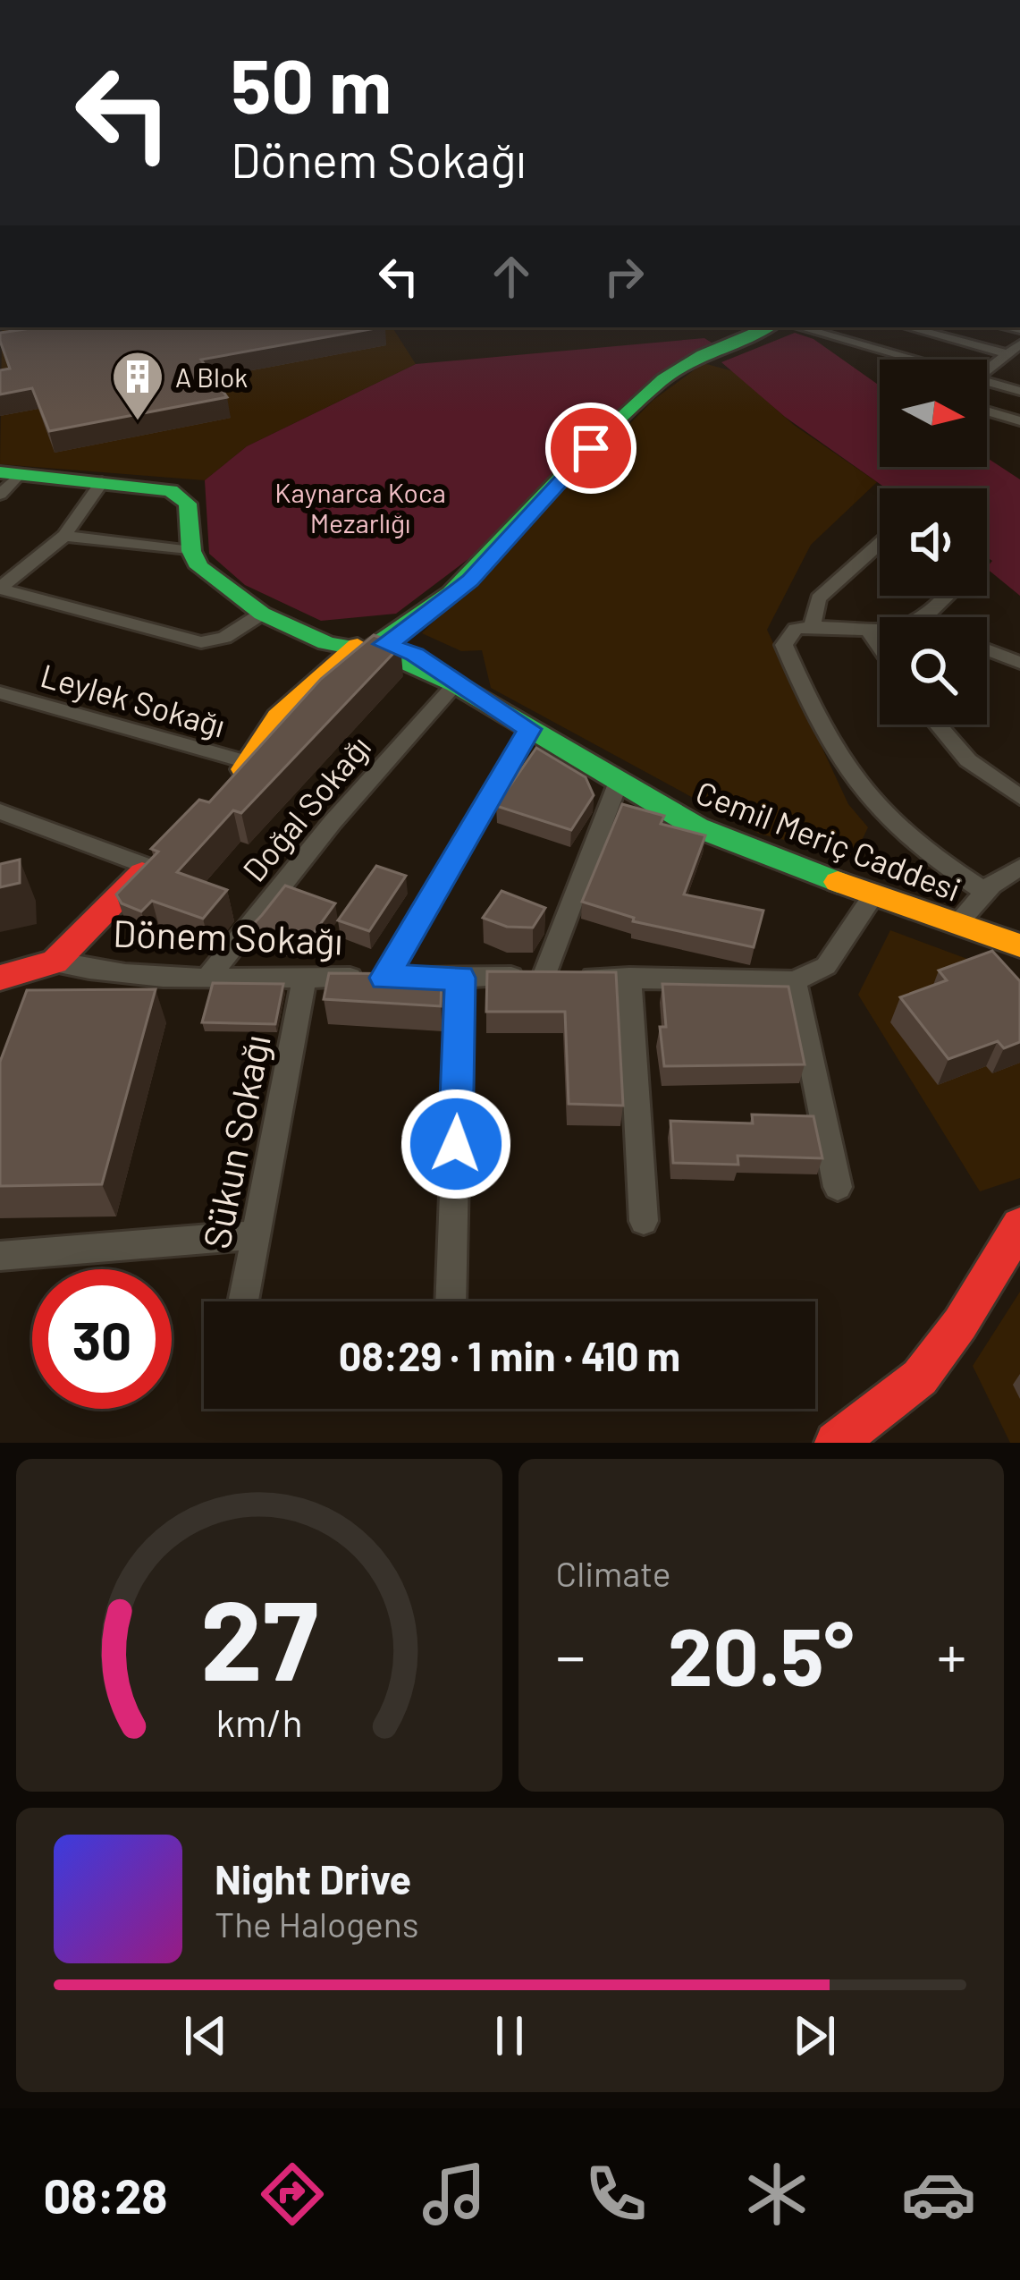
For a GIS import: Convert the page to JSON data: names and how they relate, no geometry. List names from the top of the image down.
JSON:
{
  "streets": {
    "street": [
      "Leylek Sokağı",
      "Doğal Sokağı",
      "Cemil Meriç Caddesi",
      "Dönem Sokağı",
      "Sükun Sokağı"
    ]
  },
  "crossings": [
    ["Doğal Sokağı", "Cemil Meriç Caddesi"],
    ["Doğal Sokağı", "Dönem Sokağı"],
    ["Dönem Sokağı", "Sükun Sokağı"]
  ],
  "parks": ["Kaynarca Koca Mezarlığı"],
  "places": {
    "building": ["A Blok"]
  },
  "north": "right",
  "page": {
    "turn": ["50 m", "Dönem Sokağı"],
    "limit": "30",
    "trip": "08:29 · 1 min · 410 m",
    "tile": "Climate",
    "heat": ["−", "20.5°", "+"],
    "song": ["Night Drive", "The Halogens"],
    "tabs": "08:28",
    "gauge": ["27", "km/h"]
  }
}
